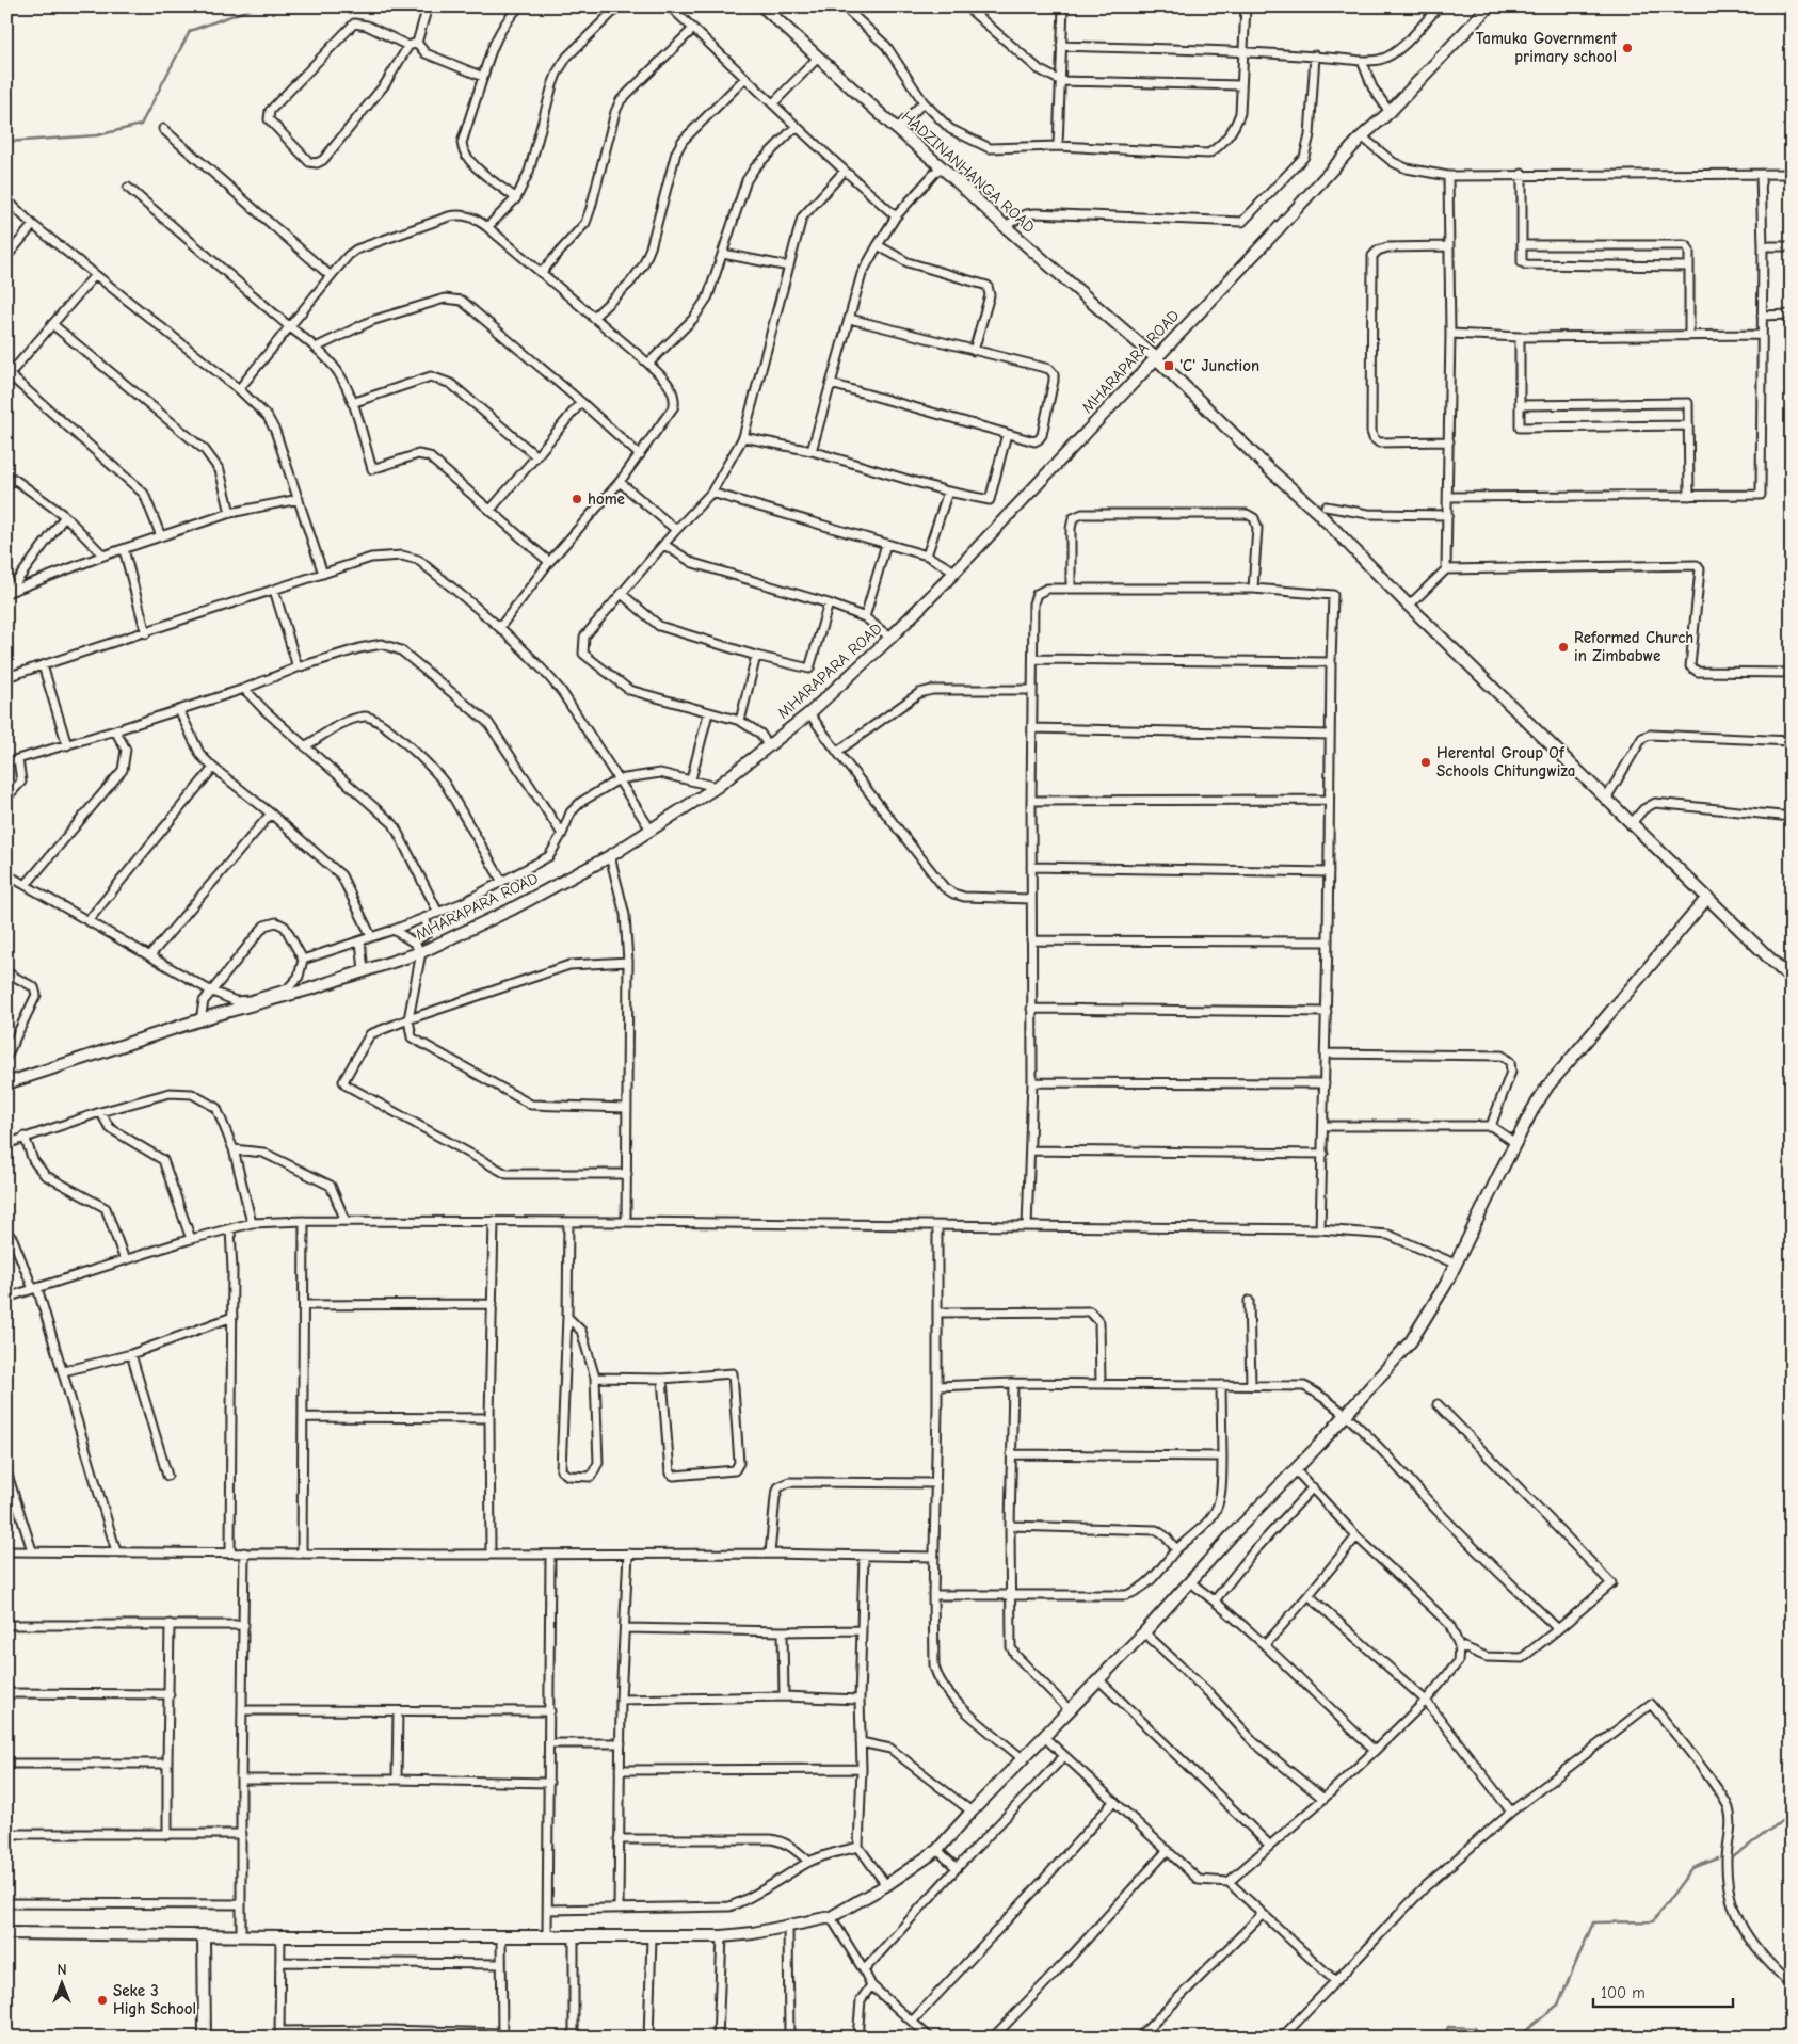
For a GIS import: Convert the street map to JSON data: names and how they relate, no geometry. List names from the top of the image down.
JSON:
{
  "streets": {
    "street": ["HADZINANHANGA ROAD", "MHARAPARA ROAD"]
  },
  "crossings": [
    ["HADZINANHANGA ROAD", "MHARAPARA ROAD"]
  ],
  "places": {
    "other": [
      "Tamuka Government primary school",
      "home",
      "Reformed Church in Zimbabwe",
      "Herental Group Of Schools Chitungwiza",
      "Seke 3 High School"
    ],
    "transit": ["'C' Junction"]
  },
  "scale_bar": "100 m",
  "north": "top"
}
